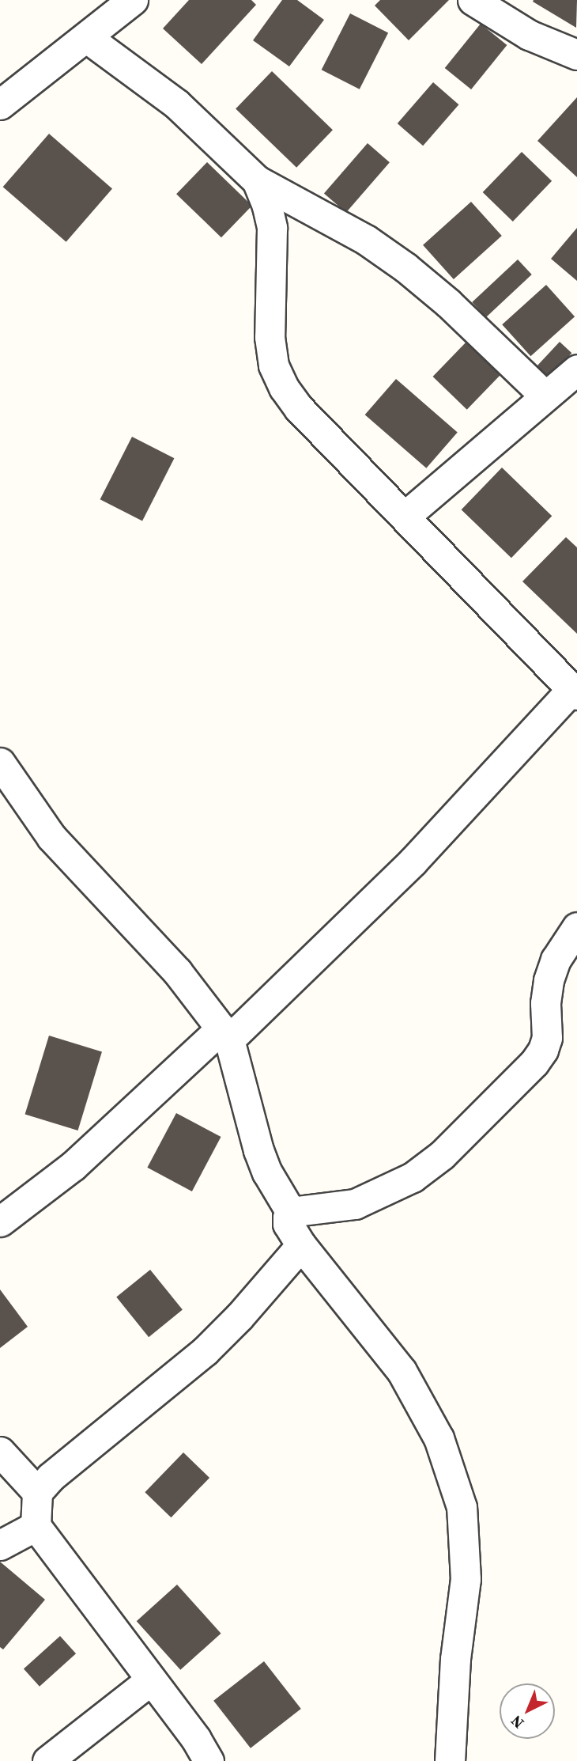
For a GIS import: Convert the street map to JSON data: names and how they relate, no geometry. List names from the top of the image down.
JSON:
{
  "north": "bottom left"
}
